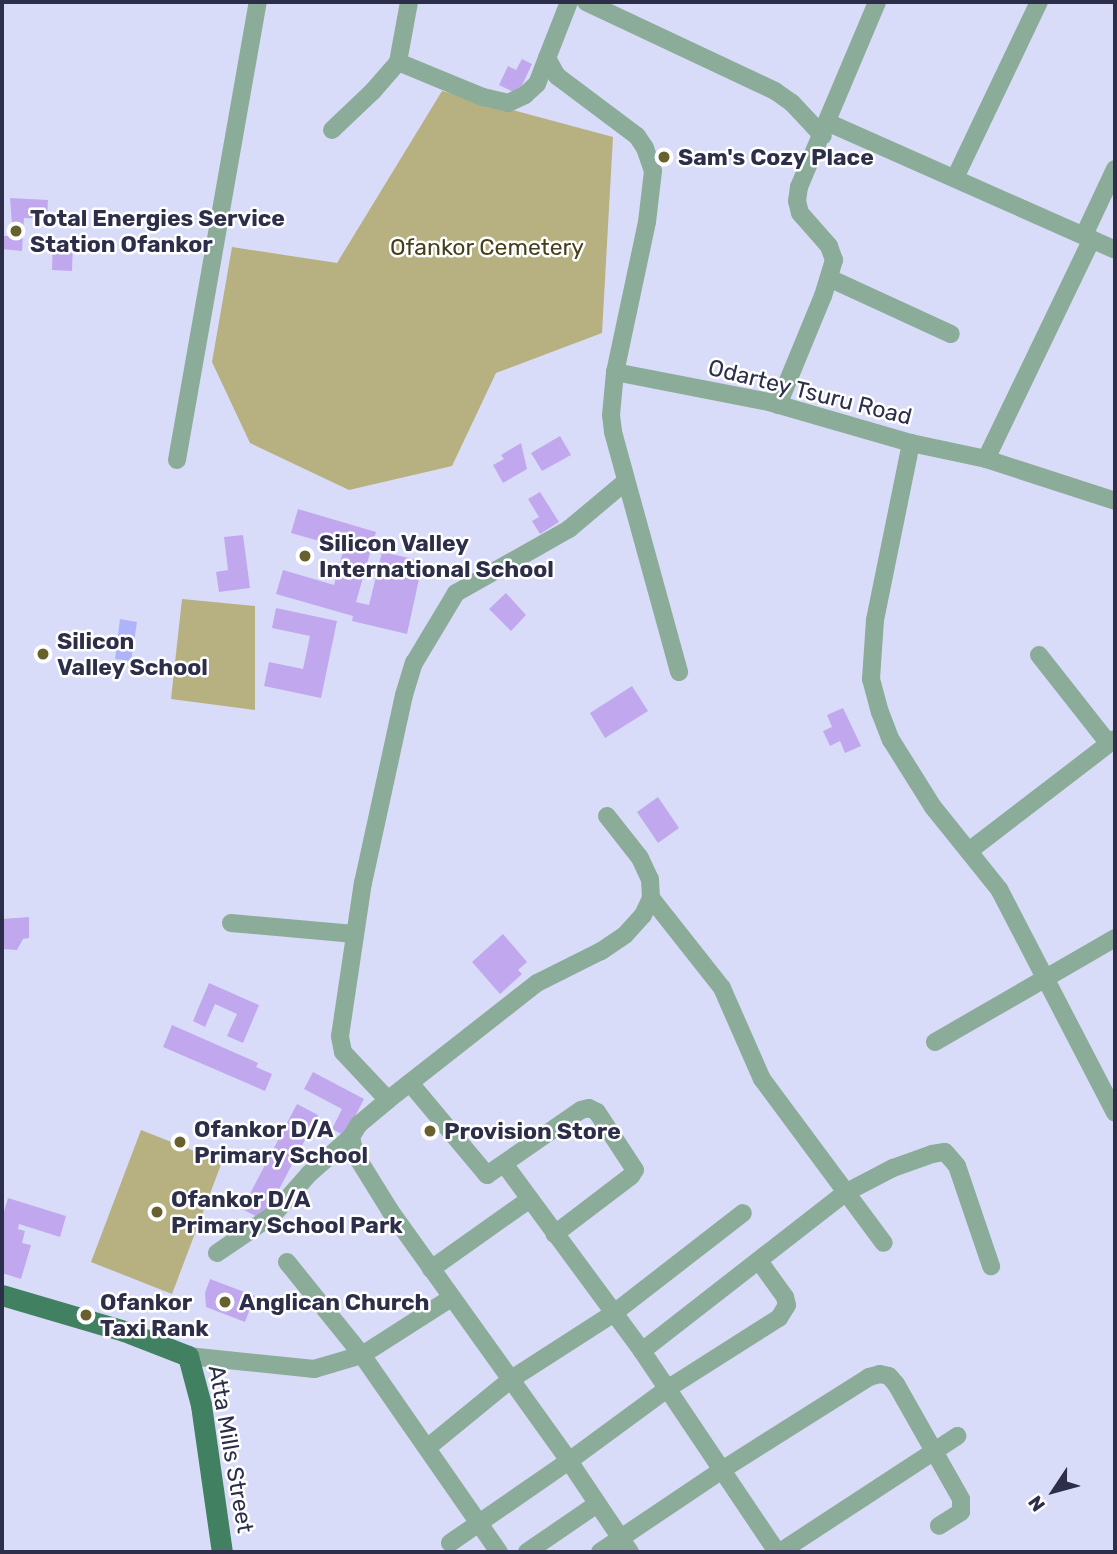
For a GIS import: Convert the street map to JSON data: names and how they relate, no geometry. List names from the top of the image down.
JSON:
{
  "streets": {
    "main road": ["Atta Mills Street"],
    "street": ["Odartey Tsuru Road"]
  },
  "parks": ["Ofankor Cemetery"],
  "places": [
    "Sam's Cozy Place",
    "Total Energies Service Station Ofankor",
    "Silicon Valley International School",
    "Silicon Valley School",
    "Provision Store",
    "Ofankor D/A Primary School",
    "Ofankor D/A Primary School Park",
    "Anglican Church",
    "Ofankor Taxi Rank"
  ],
  "north": "bottom left"
}
